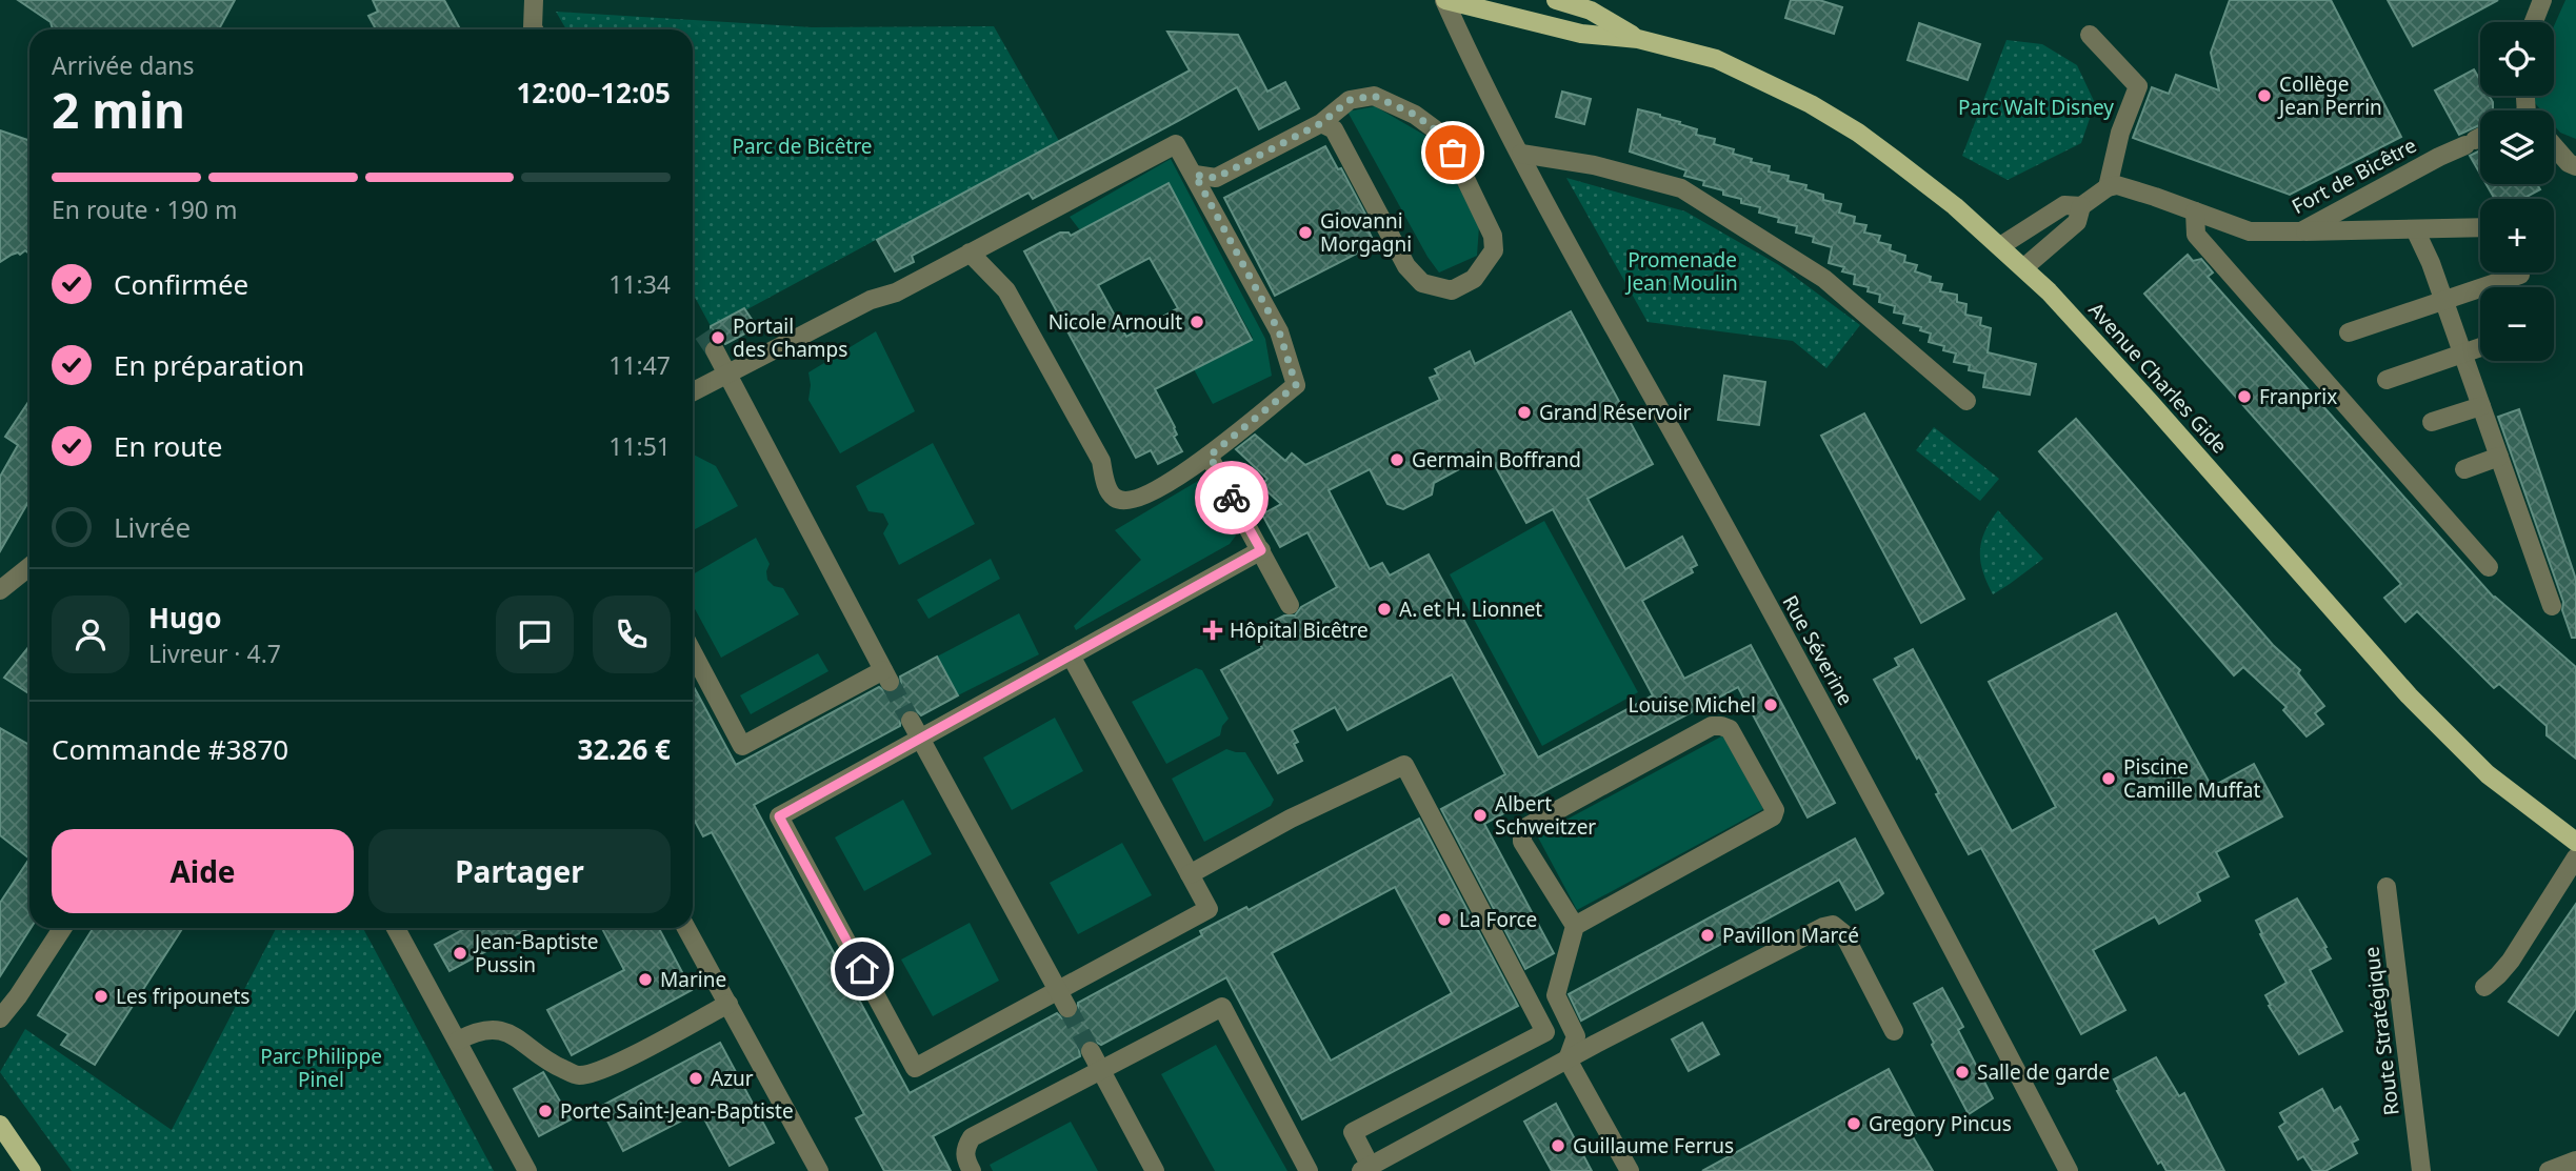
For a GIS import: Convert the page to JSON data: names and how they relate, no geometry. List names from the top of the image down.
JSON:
{
  "streets": {
    "main road": ["Avenue Charles Gide"],
    "street": ["Fort de Bicêtre", "Rue Séverine", "Route Stratégique"]
  },
  "crossings": [
    ["Avenue Charles Gide", "Rue Séverine"]
  ],
  "parks": [
    "Parc Walt Disney",
    "Parc de Bicêtre",
    "Promenade Jean Moulin",
    "Parc Philippe Pinel"
  ],
  "places": {
    "other": [
      "Collège Jean Perrin",
      "Giovanni Morgagni",
      "Nicole Arnoult",
      "Portail des Champs",
      "Franprix",
      "Grand Réservoir",
      "Germain Boffrand",
      "A. et H. Lionnet",
      "Louise Michel",
      "Piscine Camille Muffat",
      "Albert Schweitzer",
      "La Force",
      "Pavillon Marcé",
      "Jean-Baptiste Pussin",
      "Marine",
      "Les fripounets",
      "Salle de garde",
      "Azur",
      "Porte Saint-Jean-Baptiste",
      "Gregory Pincus",
      "Guillaume Ferrus"
    ],
    "health": ["Hôpital Bicêtre"]
  },
  "page": {
    "map_buttons": ["+", "−"],
    "heading": ["2 min", "Arrivée dans", "12:00–12:05"],
    "panel": [
      "Hugo",
      "Livreur · 4.7",
      "Commande #3870",
      "32.26 €"
    ],
    "bar": "En route · 190 m",
    "list": [
      ["Confirmée", "11:34"],
      ["En préparation", "11:47"],
      ["En route", "11:51"],
      "Livrée"
    ],
    "buttons": ["Aide", "Partager"]
  }
}
